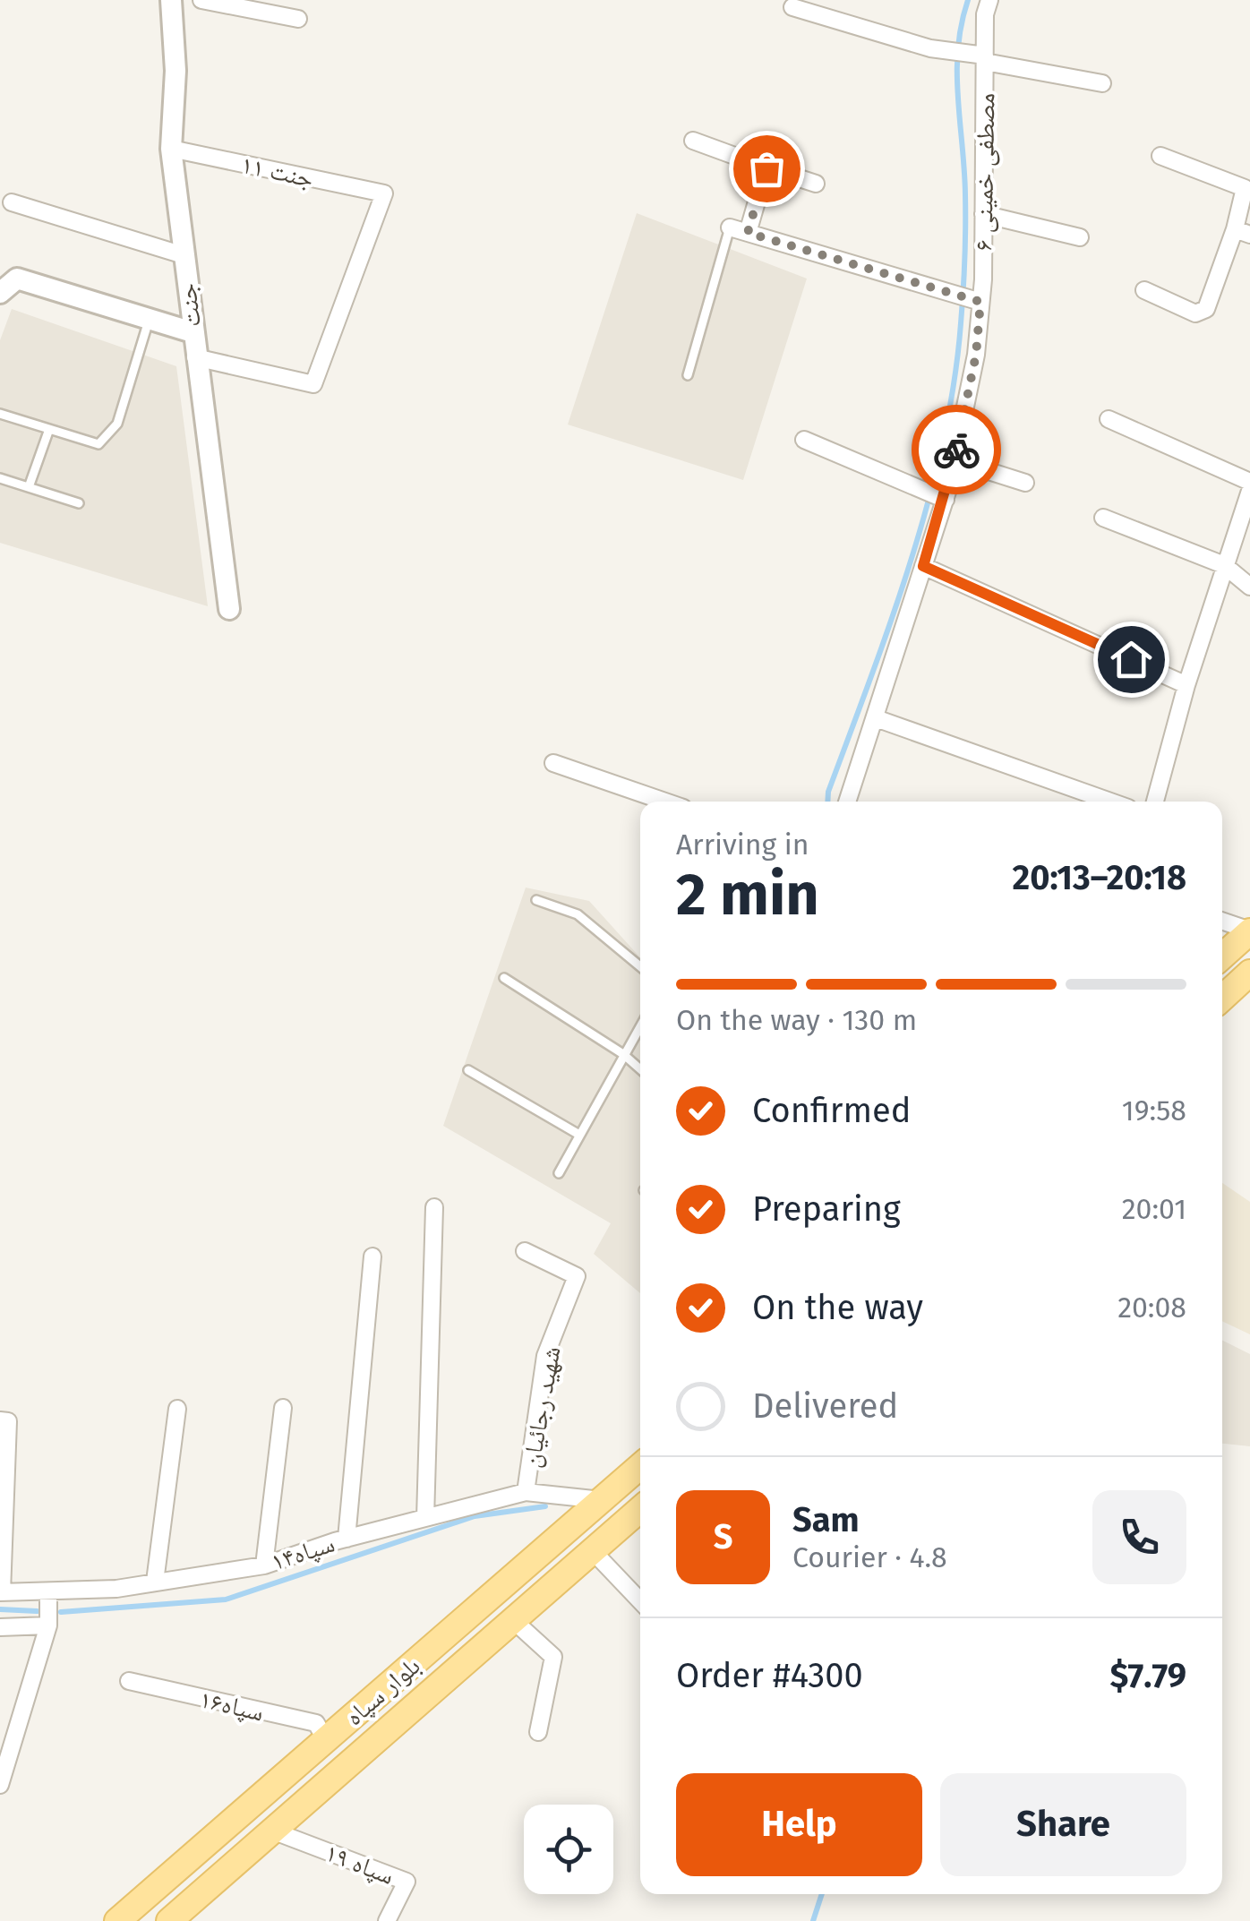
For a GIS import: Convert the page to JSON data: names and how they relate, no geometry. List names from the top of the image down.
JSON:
{
  "streets": {
    "main road": ["بلوار سپاه"],
    "street": [
      "جنت ۱۱",
      "مصطفی خمینی ۶",
      "جنت",
      "شهید رجائیان",
      "سپاه۱۴",
      "سپاه۱۶",
      "سپاه ۱۹"
    ]
  },
  "crossings": [
    ["جنت ۱۱", "جنت"],
    ["شهید رجائیان", "سپاه۱۴"],
    ["سپاه۱۴", "بلوار سپاه"],
    ["بلوار سپاه", "سپاه۱۶"],
    ["بلوار سپاه", "سپاه ۱۹"]
  ],
  "page": {
    "heading": ["2 min", "Arriving in", "20:13–20:18"],
    "panel": [
      "Sam",
      "Courier · 4.8",
      "Order #4300",
      "$7.79"
    ],
    "bar": "On the way · 130 m",
    "list": [
      ["Confirmed", "19:58"],
      ["Preparing", "20:01"],
      ["On the way", "20:08"],
      "Delivered"
    ],
    "round": "S",
    "buttons": ["Help", "Share"]
  }
}
